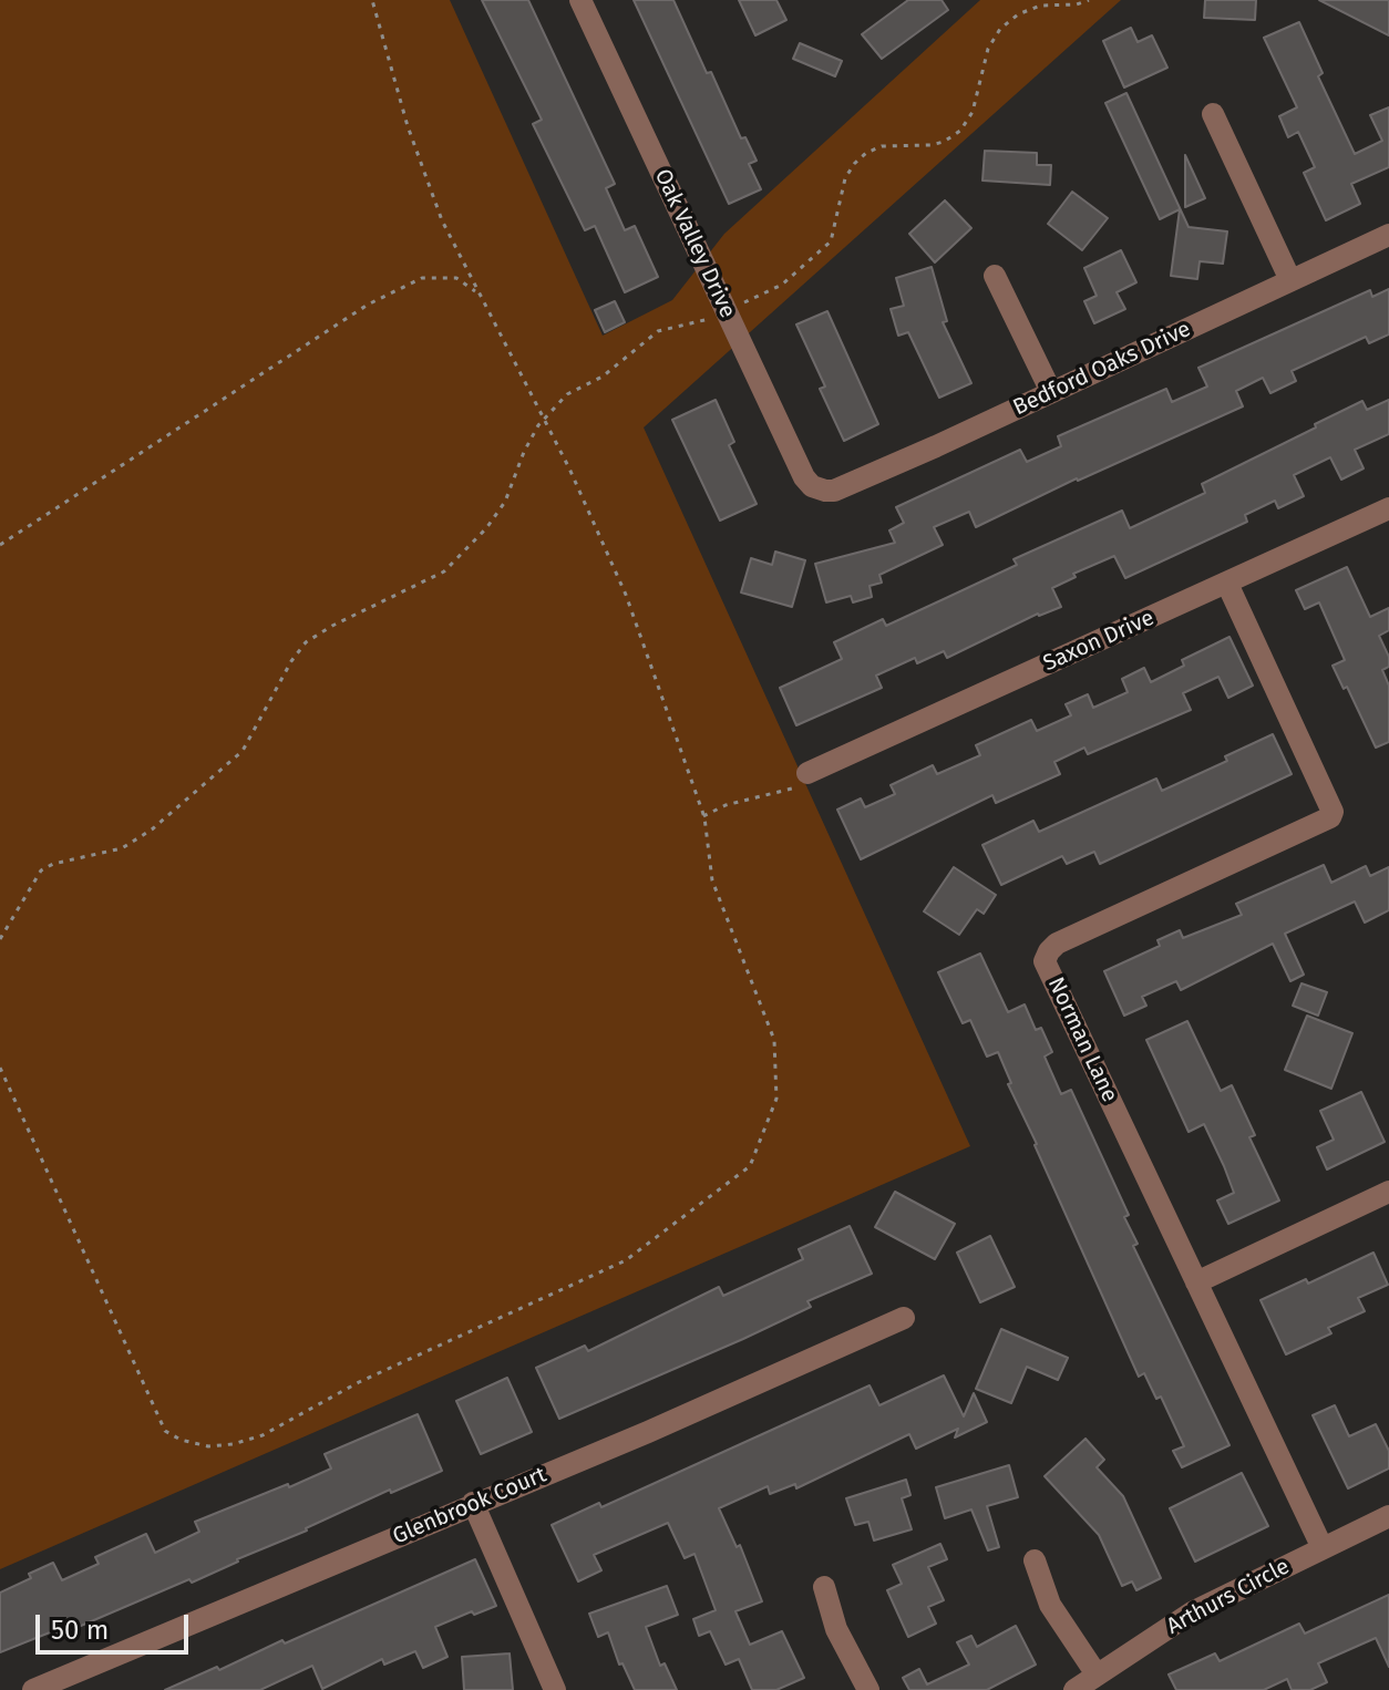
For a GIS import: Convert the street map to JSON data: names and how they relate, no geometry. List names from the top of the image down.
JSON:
{
  "streets": {
    "street": [
      "Oak Valley Drive",
      "Bedford Oaks Drive",
      "Saxon Drive",
      "Norman Lane",
      "Glenbrook Court",
      "Arthurs Circle"
    ]
  },
  "crossings": [
    ["Oak Valley Drive", "Bedford Oaks Drive"],
    ["Saxon Drive", "Norman Lane"],
    ["Norman Lane", "Arthurs Circle"]
  ],
  "scale_bar": "50 m"
}
